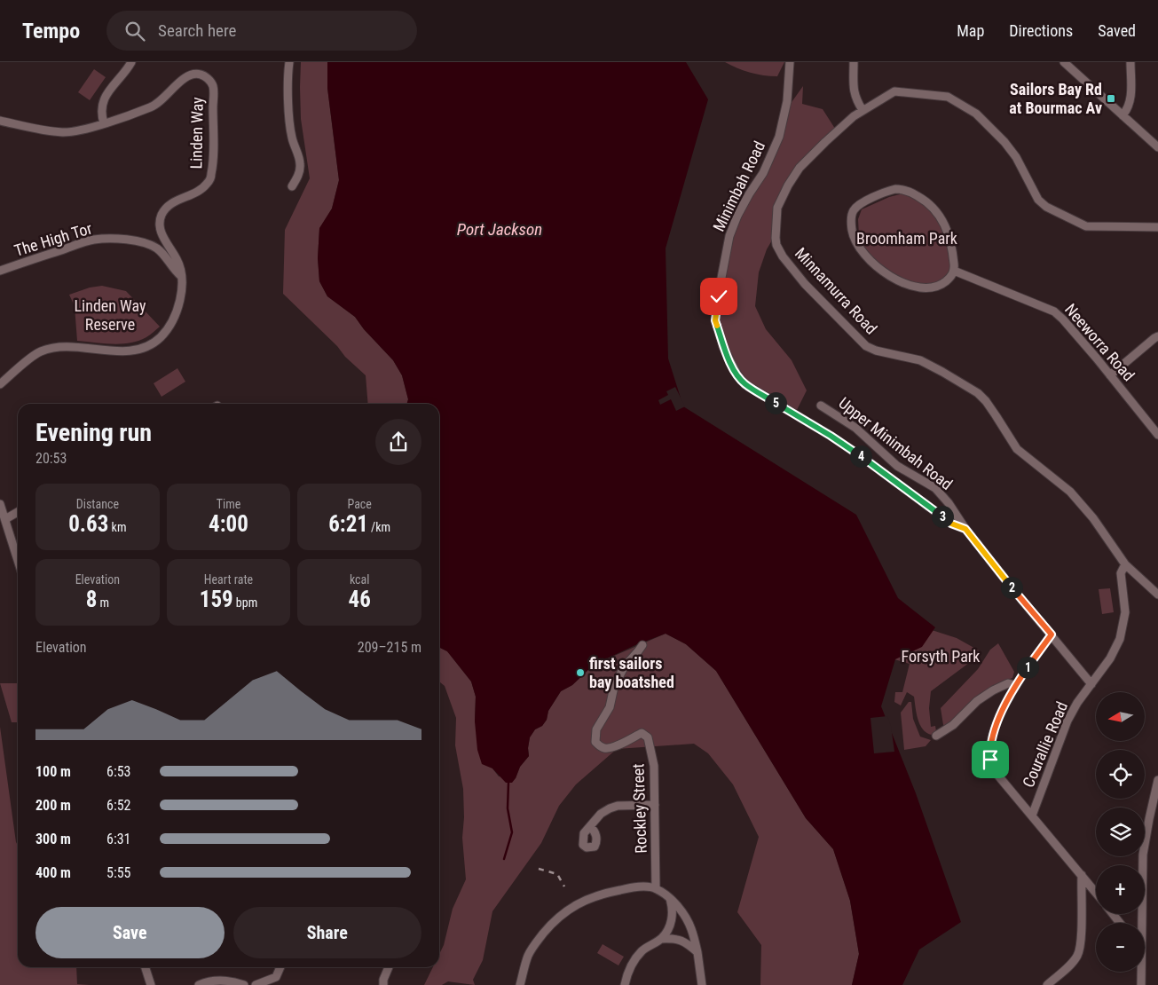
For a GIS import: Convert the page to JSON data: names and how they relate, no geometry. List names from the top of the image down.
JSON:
{
  "streets": {
    "street": [
      "Linden Way",
      "Minimbah Road",
      "The High Tor",
      "Minnamurra Road",
      "Neeworra Road",
      "Upper Minimbah Road",
      "Courallie Road",
      "Rockley Street"
    ]
  },
  "crossings": [
    ["Linden Way", "The High Tor"],
    ["Minimbah Road", "Upper Minimbah Road"],
    ["Minimbah Road", "Courallie Road"],
    ["Minnamurra Road", "Courallie Road"]
  ],
  "water": ["Port Jackson"],
  "parks": ["Broomham Park", "Linden Way Reserve", "Forsyth Park"],
  "places": {
    "transit": ["Sailors Bay Rd at Bourmac Av"],
    "other": ["first sailors bay boatshed"]
  },
  "north": "left",
  "page": {
    "header": "Tempo",
    "search": "Search here",
    "nav": ["Map", "Directions", "Saved"],
    "pins": [
      "5",
      "4",
      "3",
      "2",
      "1"
    ],
    "heading": ["Evening run", "20:53"],
    "stats": [
      ["Distance", "0.63 km"],
      ["Time", "4:00"],
      ["Pace", "6:21 /km"],
      ["Elevation", "8 m"],
      ["Heart rate", "159 bpm"],
      ["kcal", "46"]
    ],
    "chart": ["Elevation", "209–215 m"],
    "map_buttons": ["+", "−"],
    "list": [
      {
        "name": "100 m",
        "note": "6:53"
      },
      {
        "name": "200 m",
        "note": "6:52"
      },
      {
        "name": "300 m",
        "note": "6:31"
      },
      {
        "name": "400 m",
        "note": "5:55"
      }
    ],
    "buttons": ["Save", "Share"]
  }
}
